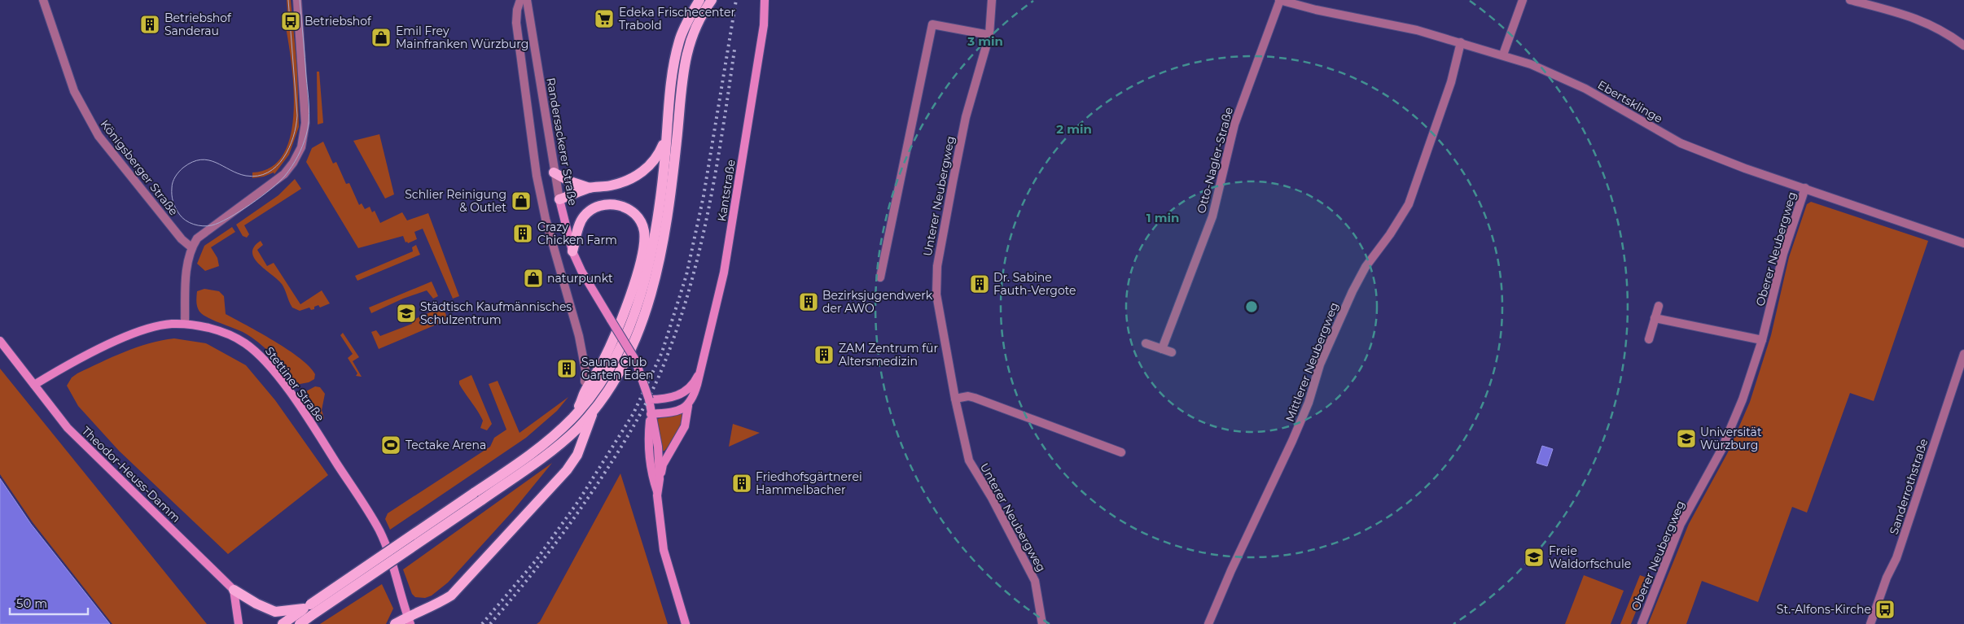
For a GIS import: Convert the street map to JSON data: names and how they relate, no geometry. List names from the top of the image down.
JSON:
{
  "streets": {
    "main road": [
      "Randersackerer Straße",
      "Kantstraße",
      "Stettiner Straße",
      "Theodor-Heuss-Damm"
    ],
    "street": [
      "Ebertsklinge",
      "Otto-Nagler-Straße",
      "Königsberger Straße",
      "Unterer Neubergweg",
      "Oberer Neubergweg",
      "Mittlerer Neubergweg",
      "Sanderrothstraße"
    ]
  },
  "crossings": [
    ["Ebertsklinge", "Otto-Nagler-Straße"],
    ["Ebertsklinge", "Oberer Neubergweg"],
    ["Ebertsklinge", "Mittlerer Neubergweg"],
    ["Randersackerer Straße", "Kantstraße"],
    ["Stettiner Straße", "Theodor-Heuss-Damm"]
  ],
  "places": {
    "supermarket": ["Edeka Frischecenter Trabold"],
    "bus stop": ["Betriebshof", "St.-Alfons-Kirche"],
    "building": [
      "Betriebshof Sanderau",
      "Crazy Chicken Farm",
      "Dr. Sabine Fauth-Vergote",
      "Bezirksjugendwerk der AWO",
      "ZAM Zentrum für Altersmedizin",
      "Sauna Club Garten Eden",
      "Friedhofsgärtnerei Hammelbacher"
    ],
    "shop": ["Emil Frey Mainfranken Würzburg", "Schlier Reinigung & Outlet", "naturpunkt"],
    "school or university": ["Städtisch Kaufmännisches Schulzentrum", "Universität Würzburg", "Freie Waldorfschule"],
    "sports": ["Tectake Arena"]
  },
  "scale_bar": "50 m",
  "rings": ["3 min", "2 min", "1 min"]
}
